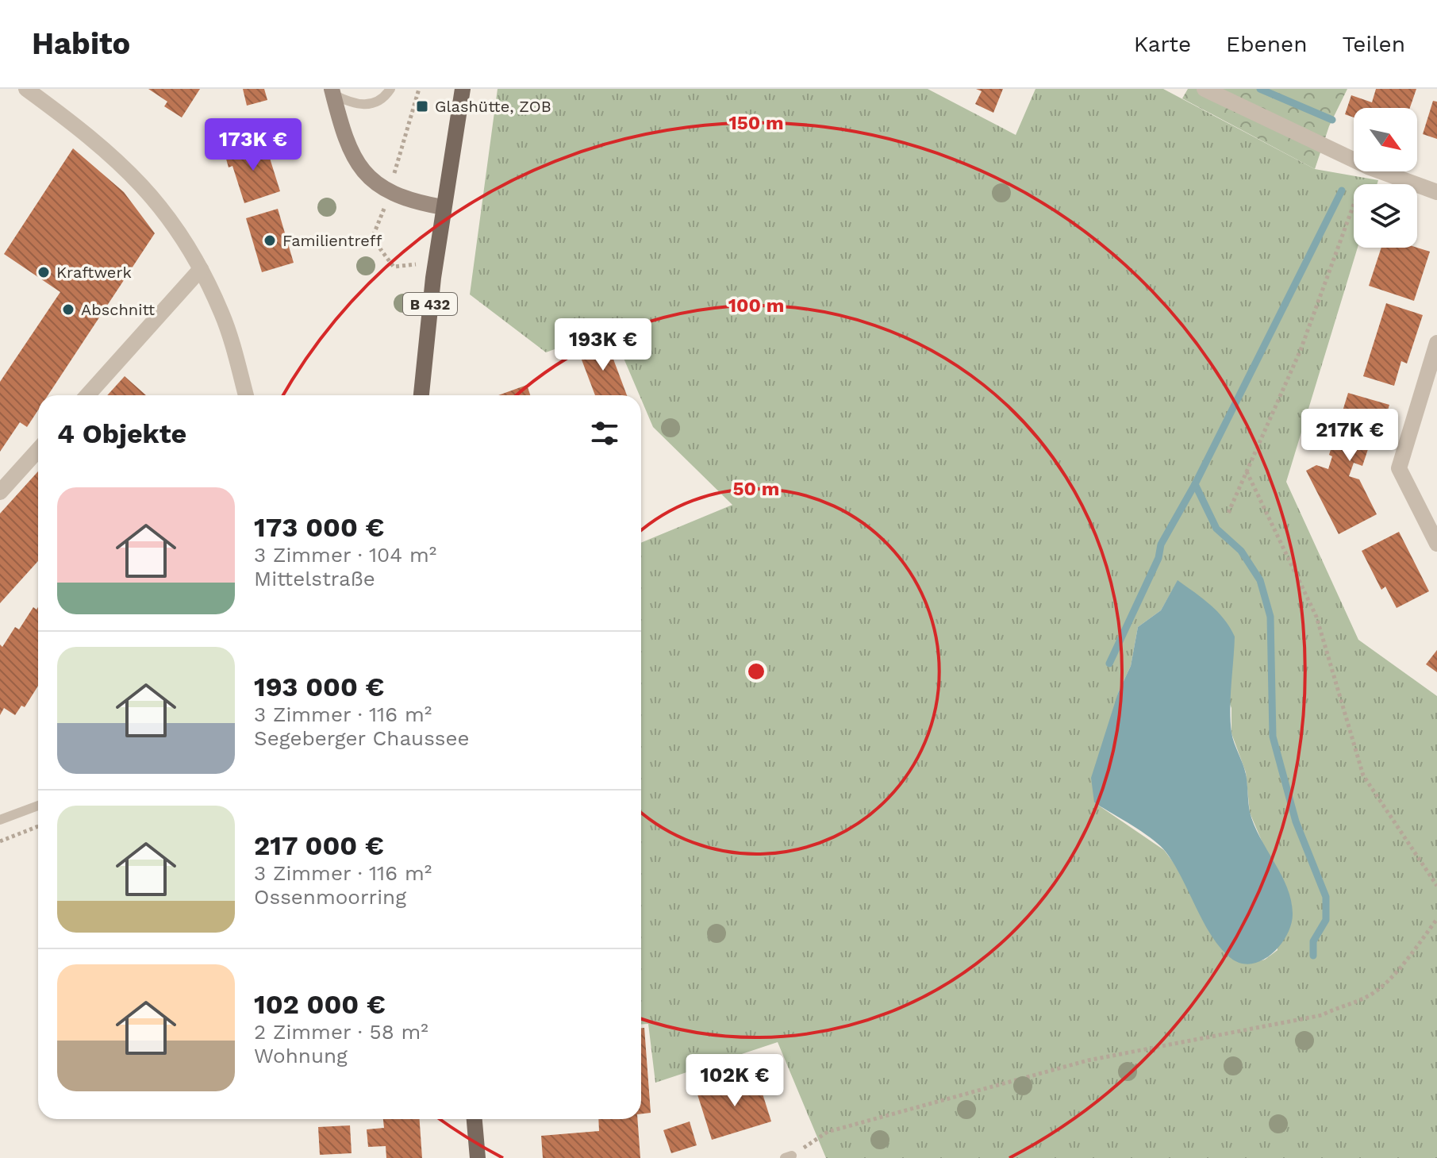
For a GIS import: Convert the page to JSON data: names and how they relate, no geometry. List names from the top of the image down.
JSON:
{
  "streets": {
    "main road": ["B 432"]
  },
  "places": {
    "transit": ["Glashütte, ZOB"],
    "other": ["Familientreff", "Kraftwerk", "Abschnitt"]
  },
  "north": "bottom right",
  "page": {
    "header": "Habito",
    "nav": ["Karte", "Ebenen", "Teilen"],
    "price": [
      "173K €",
      "193K €",
      "217K €",
      "102K €"
    ],
    "heading": "4 Objekte",
    "list": [
      {
        "name": "173 000 €",
        "note": "3 Zimmer · 104 m² · Mittelstraße"
      },
      {
        "name": "193 000 €",
        "note": "3 Zimmer · 116 m² · Segeberger Chaussee"
      },
      {
        "name": "217 000 €",
        "note": "3 Zimmer · 116 m² · Ossenmoorring"
      },
      {
        "name": "102 000 €",
        "note": "2 Zimmer · 58 m² · Wohnung"
      }
    ]
  },
  "rings": ["150 m", "100 m", "50 m"]
}
